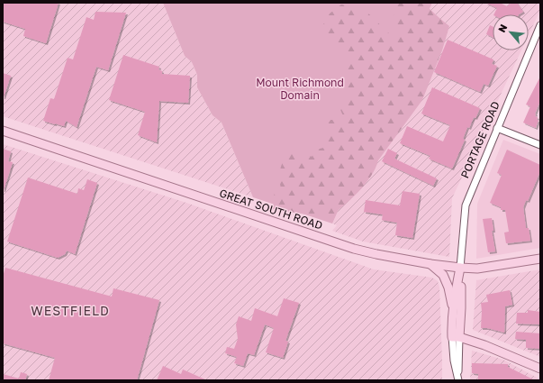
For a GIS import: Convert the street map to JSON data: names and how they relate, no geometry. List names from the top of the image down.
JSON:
{
  "streets": {
    "main road": ["PORTAGE ROAD", "GREAT SOUTH ROAD"]
  },
  "crossings": [
    ["PORTAGE ROAD", "GREAT SOUTH ROAD"]
  ],
  "districts": ["WESTFIELD"],
  "parks": ["Mount Richmond Domain"],
  "north": "top left"
}
